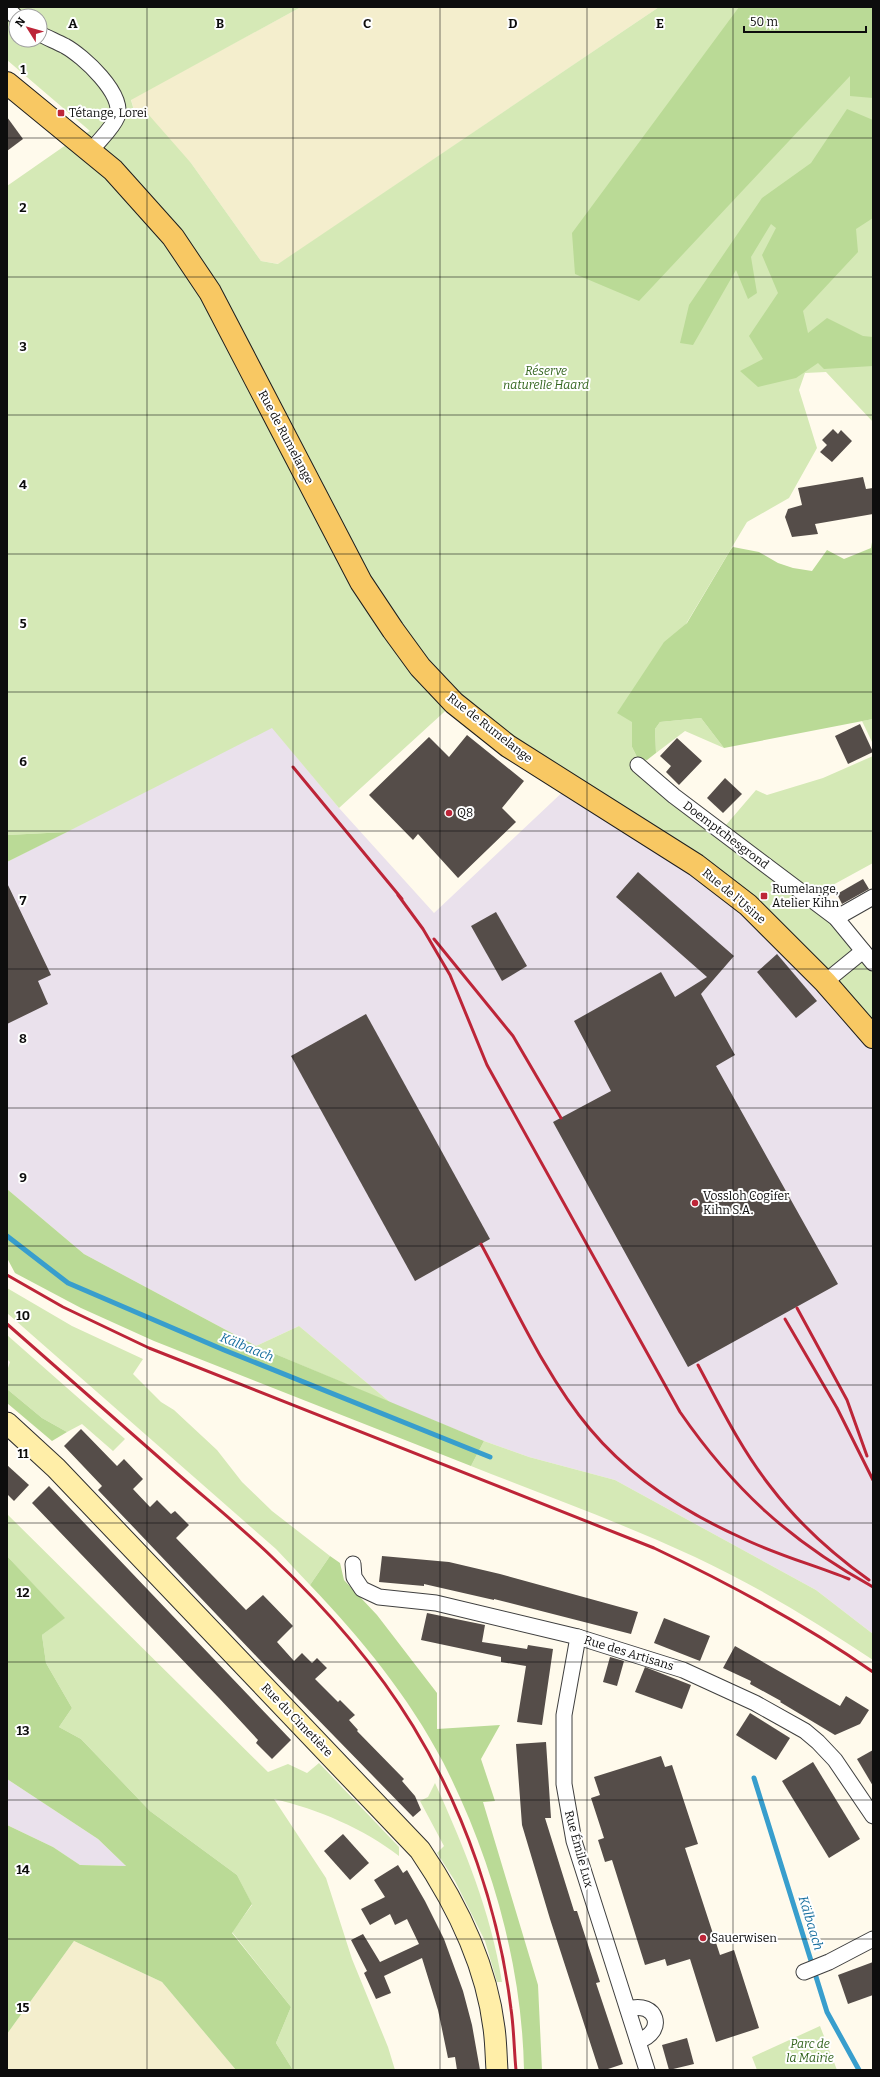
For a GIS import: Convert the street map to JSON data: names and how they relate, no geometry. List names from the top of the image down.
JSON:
{
  "streets": {
    "main road": ["Rue de Rumelange", "Rue de l'Usine", "Rue du Cimetière"],
    "street": ["Doemptchesgrond", "Rue des Artisans", "Rue Émile Lux"]
  },
  "crossings": [
    ["Rue de Rumelange", "Rue de l'Usine"],
    ["Rue des Artisans", "Rue Émile Lux"]
  ],
  "water": ["Kälbaach"],
  "parks": ["Réserve naturelle Haard", "Parc de la Mairie"],
  "places": {
    "transit": ["Tétange, Lorei", "Rumelange, Atelier Kihn"],
    "other": ["Q8", "Vossloh Cogifer Kihn S.A.", "Sauerwisen"]
  },
  "scale_bar": "50 m",
  "north": "top left",
  "grid": {
    "columns": [
      "A",
      "B",
      "C",
      "D",
      "E"
    ],
    "rows": [
      "1",
      "2",
      "3",
      "4",
      "5",
      "6",
      "7",
      "8",
      "9",
      "10",
      "11",
      "12",
      "13",
      "14",
      "15"
    ]
  }
}
